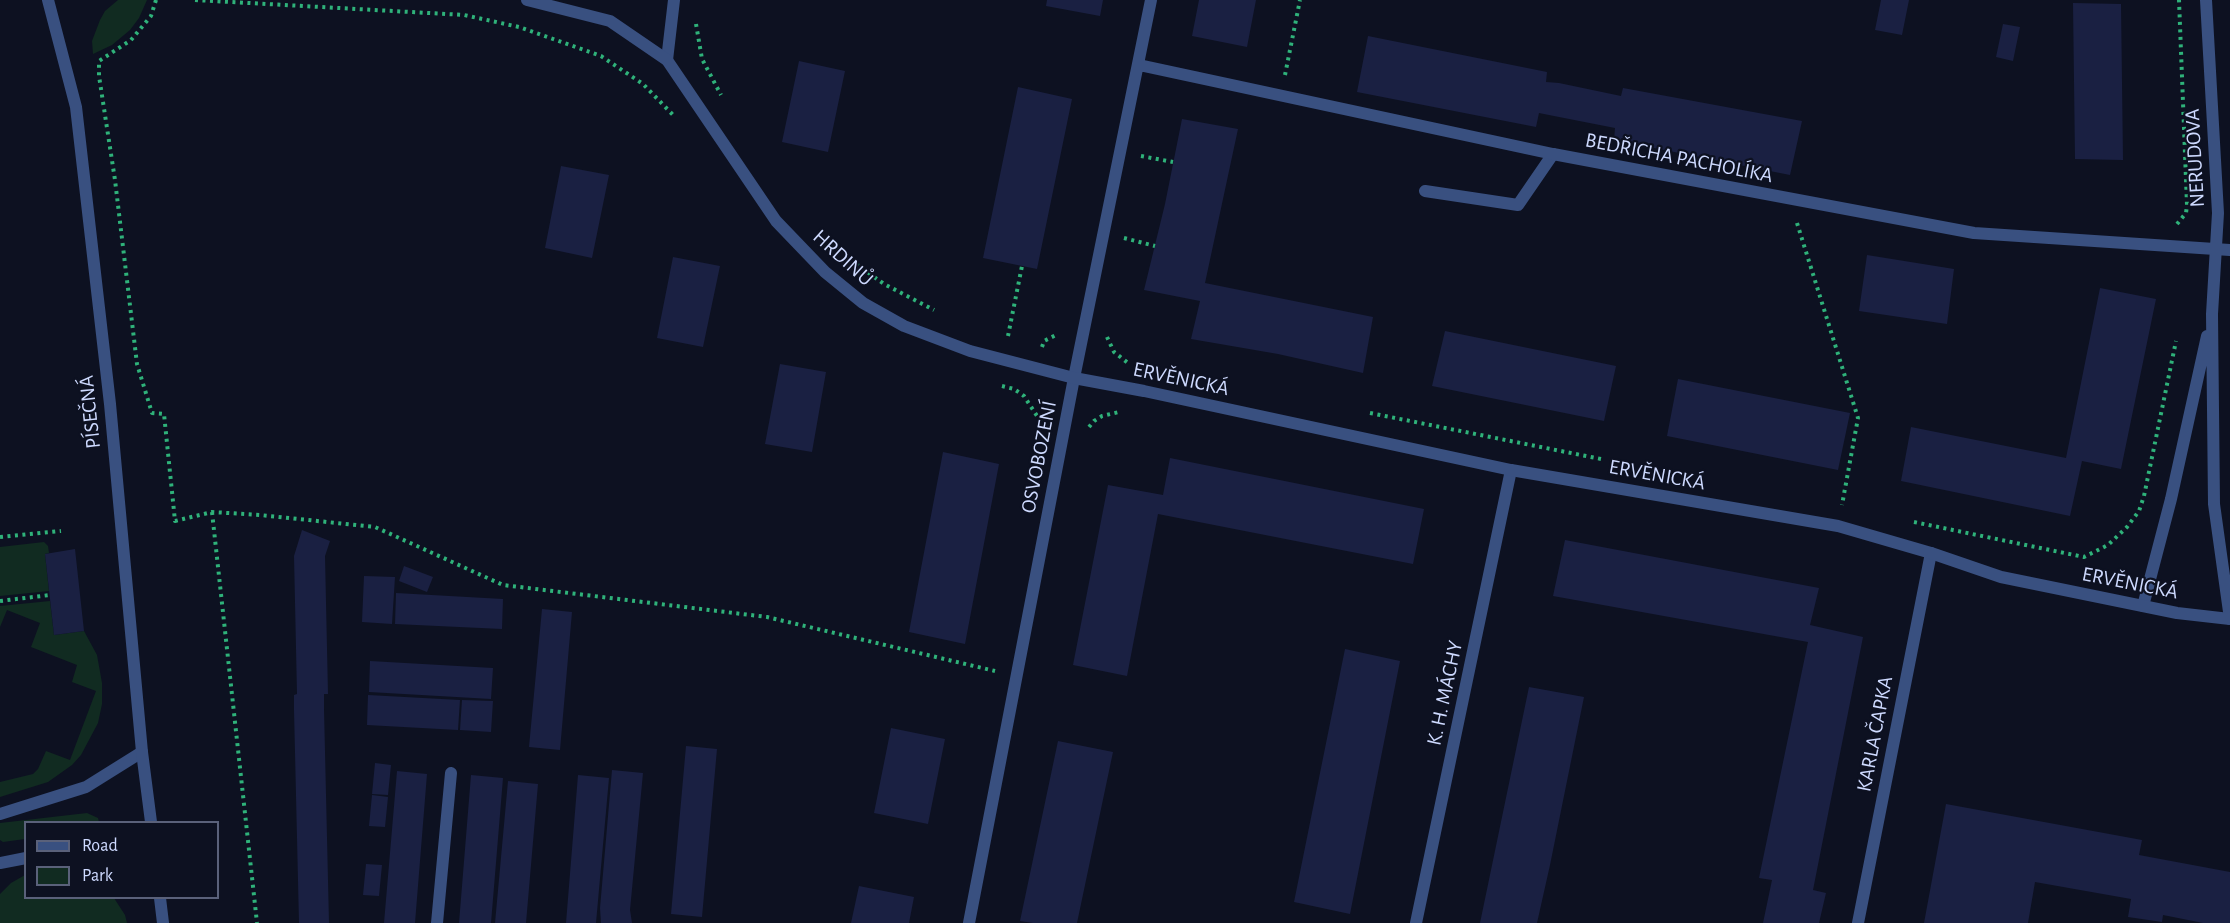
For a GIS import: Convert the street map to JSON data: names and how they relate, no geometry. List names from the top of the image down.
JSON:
{
  "streets": {
    "street": [
      "BEDŘICHA PACHOLÍKA",
      "NERUDOVA",
      "HRDINŮ",
      "ERVĚNICKÁ",
      "PÍSEČNÁ",
      "OSVOBOZENÍ",
      "K. H. MÁCHY",
      "KARLA ČAPKA"
    ]
  },
  "crossings": [
    ["BEDŘICHA PACHOLÍKA", "NERUDOVA"],
    ["BEDŘICHA PACHOLÍKA", "OSVOBOZENÍ"],
    ["NERUDOVA", "ERVĚNICKÁ"],
    ["HRDINŮ", "ERVĚNICKÁ"],
    ["HRDINŮ", "OSVOBOZENÍ"],
    ["ERVĚNICKÁ", "OSVOBOZENÍ"],
    ["ERVĚNICKÁ", "K. H. MÁCHY"],
    ["ERVĚNICKÁ", "KARLA ČAPKA"]
  ],
  "legend": ["Road", "Park"]
}
